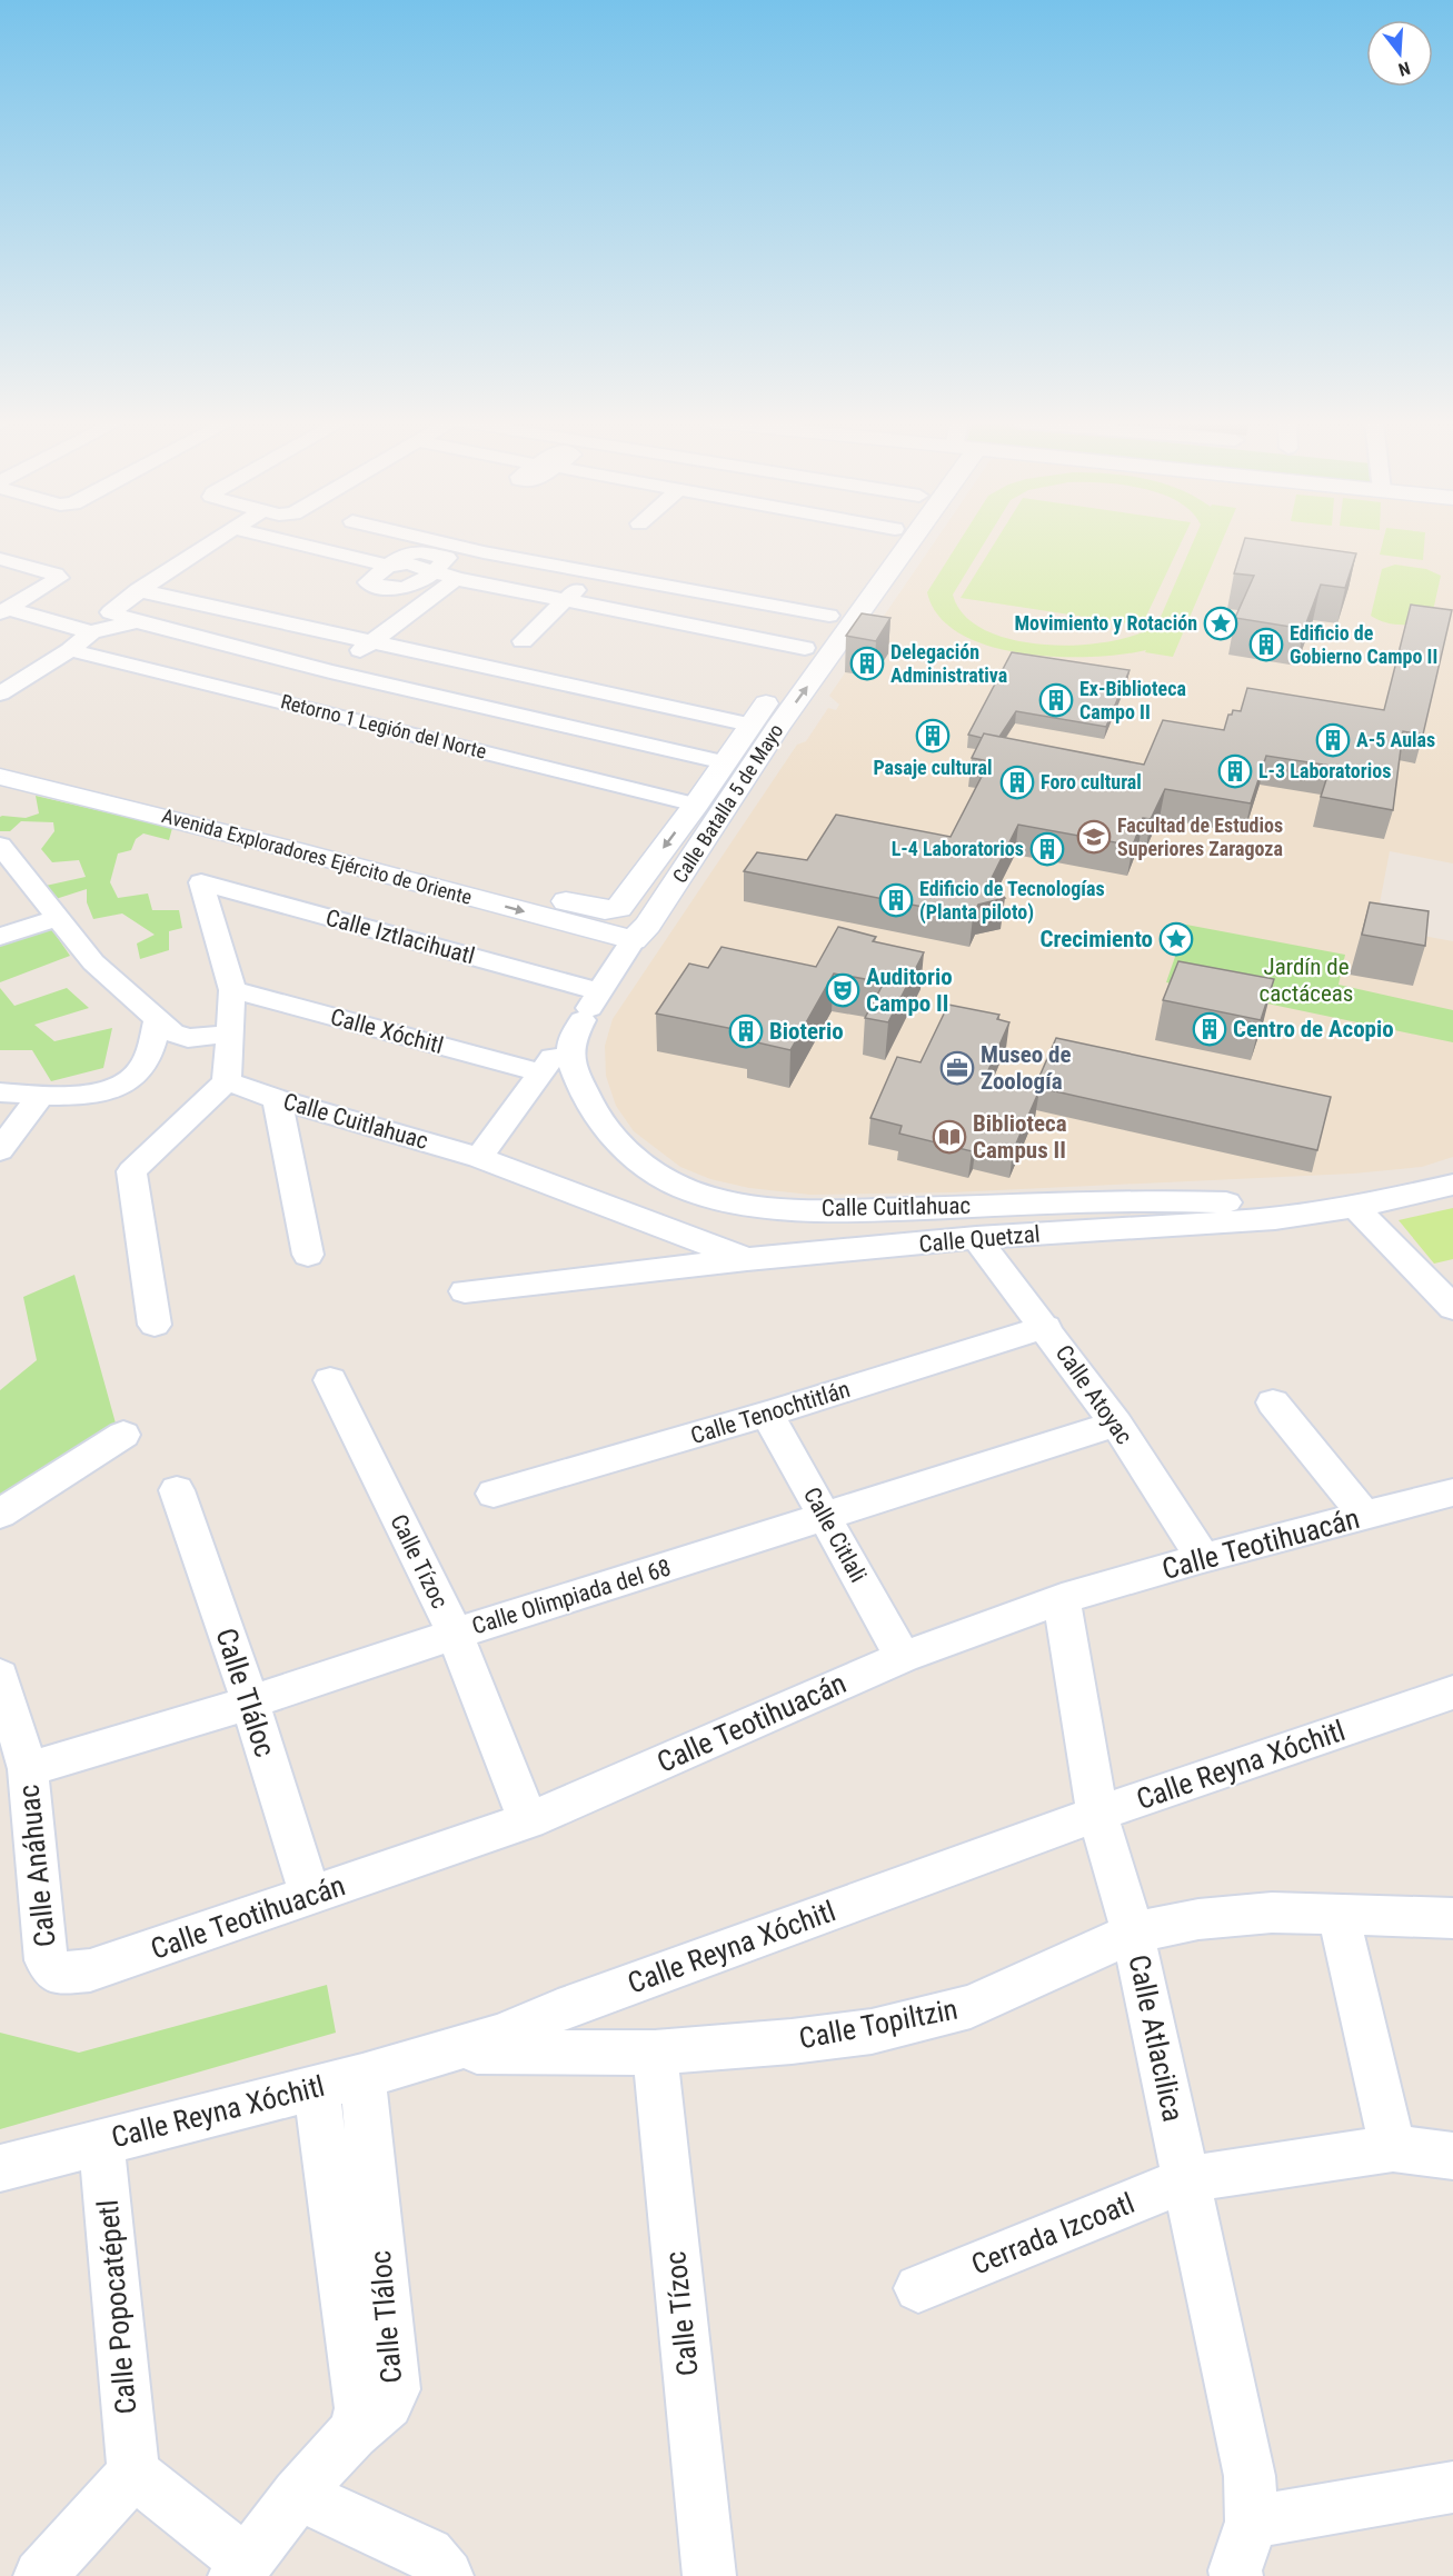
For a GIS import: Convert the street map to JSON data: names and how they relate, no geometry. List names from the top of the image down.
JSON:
{
  "streets": {
    "street": [
      "Retorno 1 Legión del Norte",
      "Calle Batalla 5 de Mayo",
      "Avenida Exploradores Ejército de Oriente",
      "Calle Iztlacihuatl",
      "Calle Xóchitl",
      "Calle Cuitlahuac",
      "Calle Quetzal",
      "Calle Atoyac",
      "Calle Tenochtitlán",
      "Calle Citlali",
      "Calle Teotihuacán",
      "Calle Tízoc",
      "Calle Olimpiada del 68",
      "Calle Tláloc",
      "Calle Reyna Xóchitl",
      "Calle Anáhuac",
      "Calle Topiltzin",
      "Calle Atlacilica",
      "Cerrada Izcoatl",
      "Calle Popocatépetl"
    ]
  },
  "crossings": [
    ["Retorno 1 Legión del Norte", "Calle Batalla 5 de Mayo"],
    ["Calle Batalla 5 de Mayo", "Avenida Exploradores Ejército de Oriente"],
    ["Calle Batalla 5 de Mayo", "Calle Iztlacihuatl"],
    ["Calle Batalla 5 de Mayo", "Calle Xóchitl"],
    ["Calle Batalla 5 de Mayo", "Calle Cuitlahuac"],
    ["Calle Iztlacihuatl", "Calle Xóchitl"],
    ["Calle Cuitlahuac", "Calle Quetzal"],
    ["Calle Quetzal", "Calle Atoyac"],
    ["Calle Atoyac", "Calle Tenochtitlán"],
    ["Calle Atoyac", "Calle Teotihuacán"],
    ["Calle Atoyac", "Calle Olimpiada del 68"],
    ["Calle Tenochtitlán", "Calle Citlali"],
    ["Calle Citlali", "Calle Teotihuacán"],
    ["Calle Citlali", "Calle Olimpiada del 68"],
    ["Calle Teotihuacán", "Calle Tízoc"],
    ["Calle Teotihuacán", "Calle Tláloc"],
    ["Calle Teotihuacán", "Calle Anáhuac"],
    ["Calle Teotihuacán", "Calle Atlacilica"],
    ["Calle Tízoc", "Calle Olimpiada del 68"],
    ["Calle Tízoc", "Calle Topiltzin"],
    ["Calle Olimpiada del 68", "Calle Tláloc"],
    ["Calle Olimpiada del 68", "Calle Anáhuac"],
    ["Calle Tláloc", "Calle Reyna Xóchitl"],
    ["Calle Reyna Xóchitl", "Calle Topiltzin"],
    ["Calle Reyna Xóchitl", "Calle Atlacilica"],
    ["Calle Reyna Xóchitl", "Calle Popocatépetl"],
    ["Calle Topiltzin", "Calle Atlacilica"],
    ["Calle Atlacilica", "Cerrada Izcoatl"]
  ],
  "parks": ["Jardín de cactáceas"],
  "places": {
    "place": ["Movimiento y Rotación", "Crecimiento"],
    "building": [
      "Edificio de Gobierno Campo II",
      "Delegación Administrativa",
      "Ex-Biblioteca Campo II",
      "Pasaje cultural",
      "A-5 Aulas",
      "L-3 Laboratorios",
      "Foro cultural",
      "L-4 Laboratorios",
      "Edificio de Tecnologías (Planta piloto)",
      "Centro de Acopio",
      "Bioterio"
    ],
    "school or university": ["Facultad de Estudios Superiores Zaragoza"],
    "theatre": ["Auditorio Campo II"],
    "office": ["Museo de Zoología"],
    "library": ["Biblioteca Campus II"]
  },
  "north": "bottom"
}
